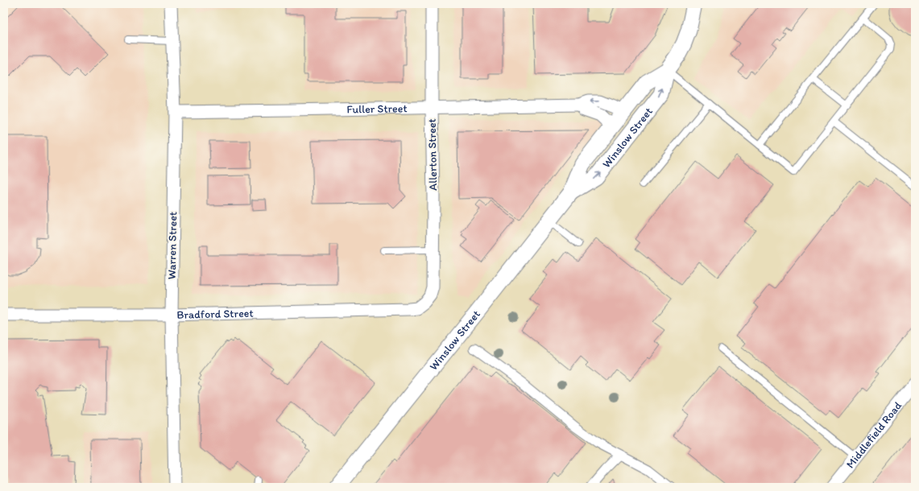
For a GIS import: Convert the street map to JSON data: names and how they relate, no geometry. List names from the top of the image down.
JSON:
{
  "streets": {
    "street": [
      "Fuller Street",
      "Winslow Street",
      "Allerton Street",
      "Warren Street",
      "Bradford Street",
      "Middlefield Road"
    ]
  },
  "crossings": [
    ["Fuller Street", "Winslow Street"],
    ["Fuller Street", "Allerton Street"],
    ["Fuller Street", "Warren Street"],
    ["Allerton Street", "Bradford Street"],
    ["Warren Street", "Bradford Street"]
  ]
}
